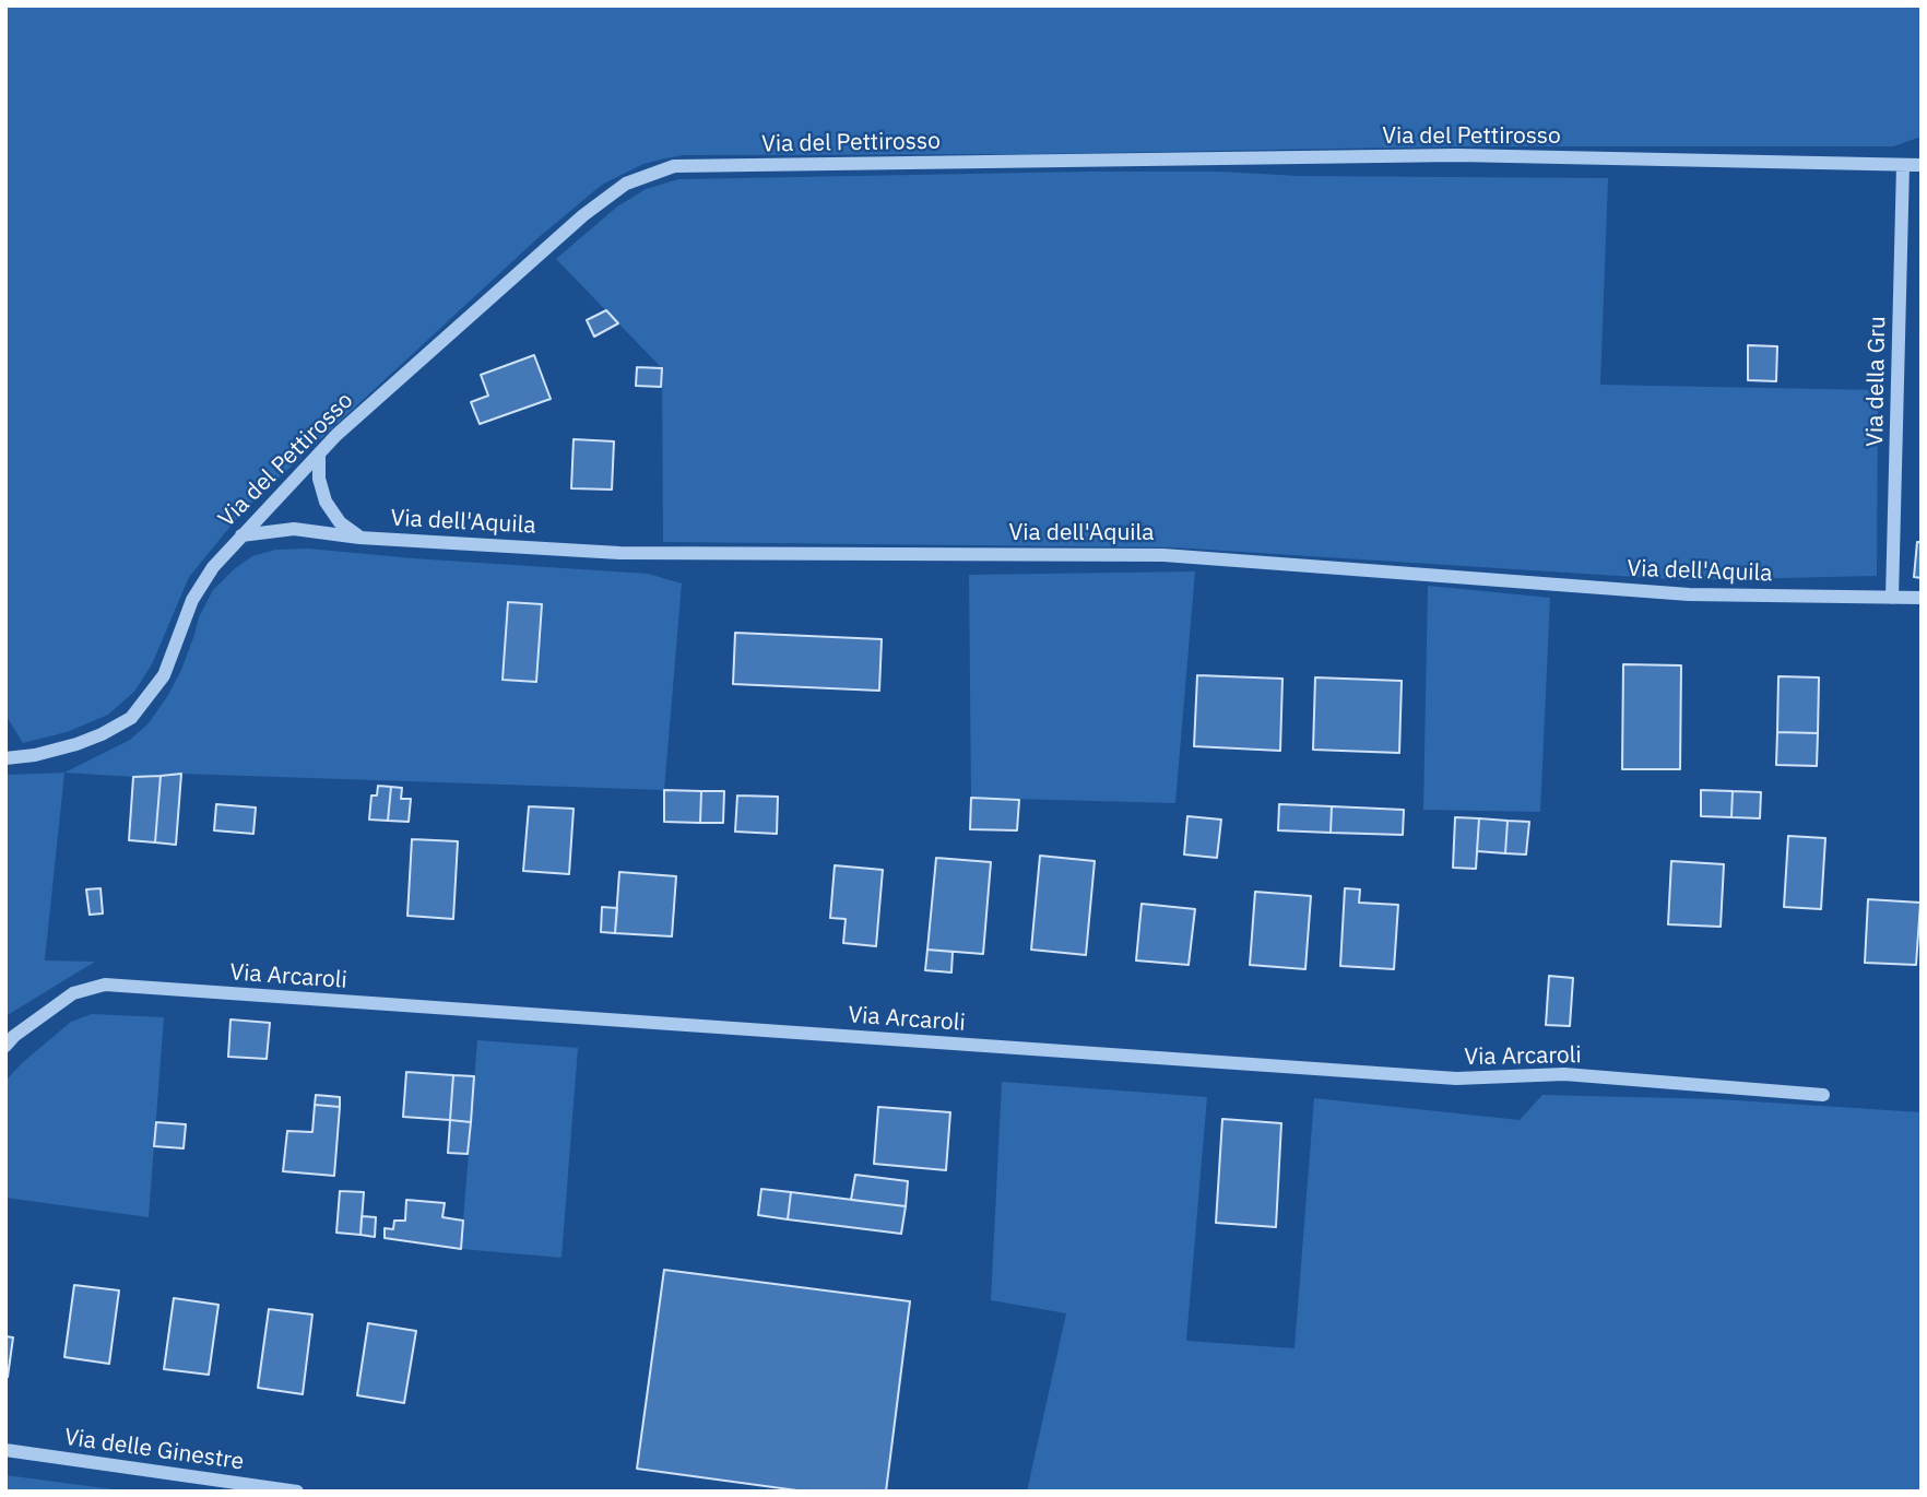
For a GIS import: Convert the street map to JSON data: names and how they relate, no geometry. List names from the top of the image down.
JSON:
{
  "streets": {
    "street": [
      "Via del Pettirosso",
      "Via della Gru",
      "Via dell'Aquila",
      "Via Arcaroli",
      "Via delle Ginestre"
    ]
  },
  "crossings": [
    ["Via del Pettirosso", "Via della Gru"],
    ["Via del Pettirosso", "Via dell'Aquila"],
    ["Via della Gru", "Via dell'Aquila"]
  ]
}
